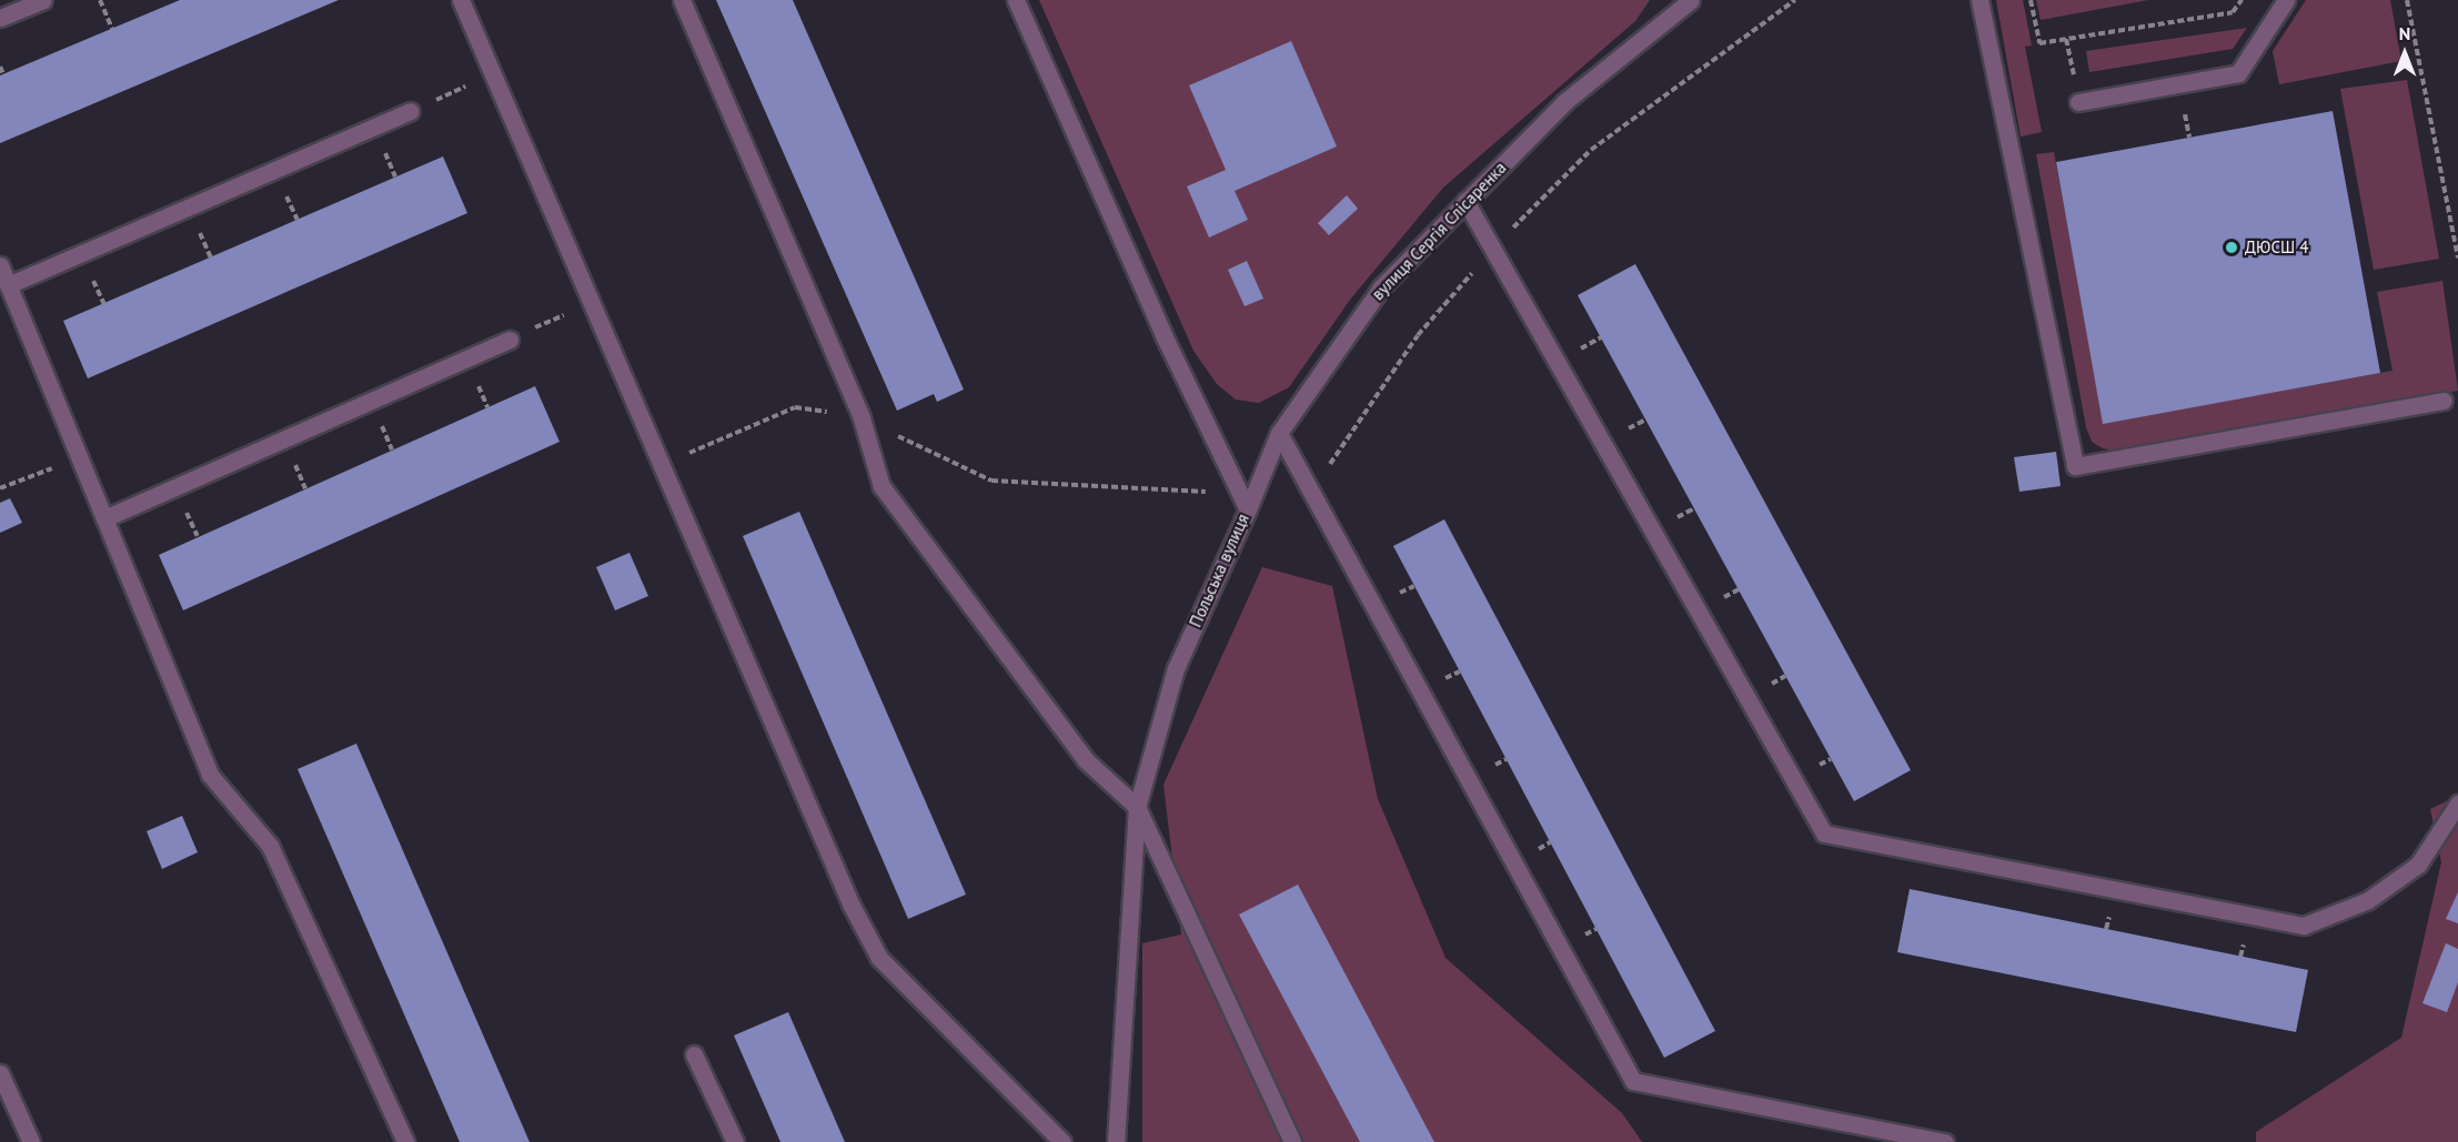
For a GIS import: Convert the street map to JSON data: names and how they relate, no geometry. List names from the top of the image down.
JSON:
{
  "streets": {
    "street": ["вулиця Сергія Слісаренка", "Польська вулиця"]
  },
  "crossings": [
    ["вулиця Сергія Слісаренка", "Польська вулиця"]
  ],
  "places": ["ДЮСШ 4"],
  "north": "top"
}
